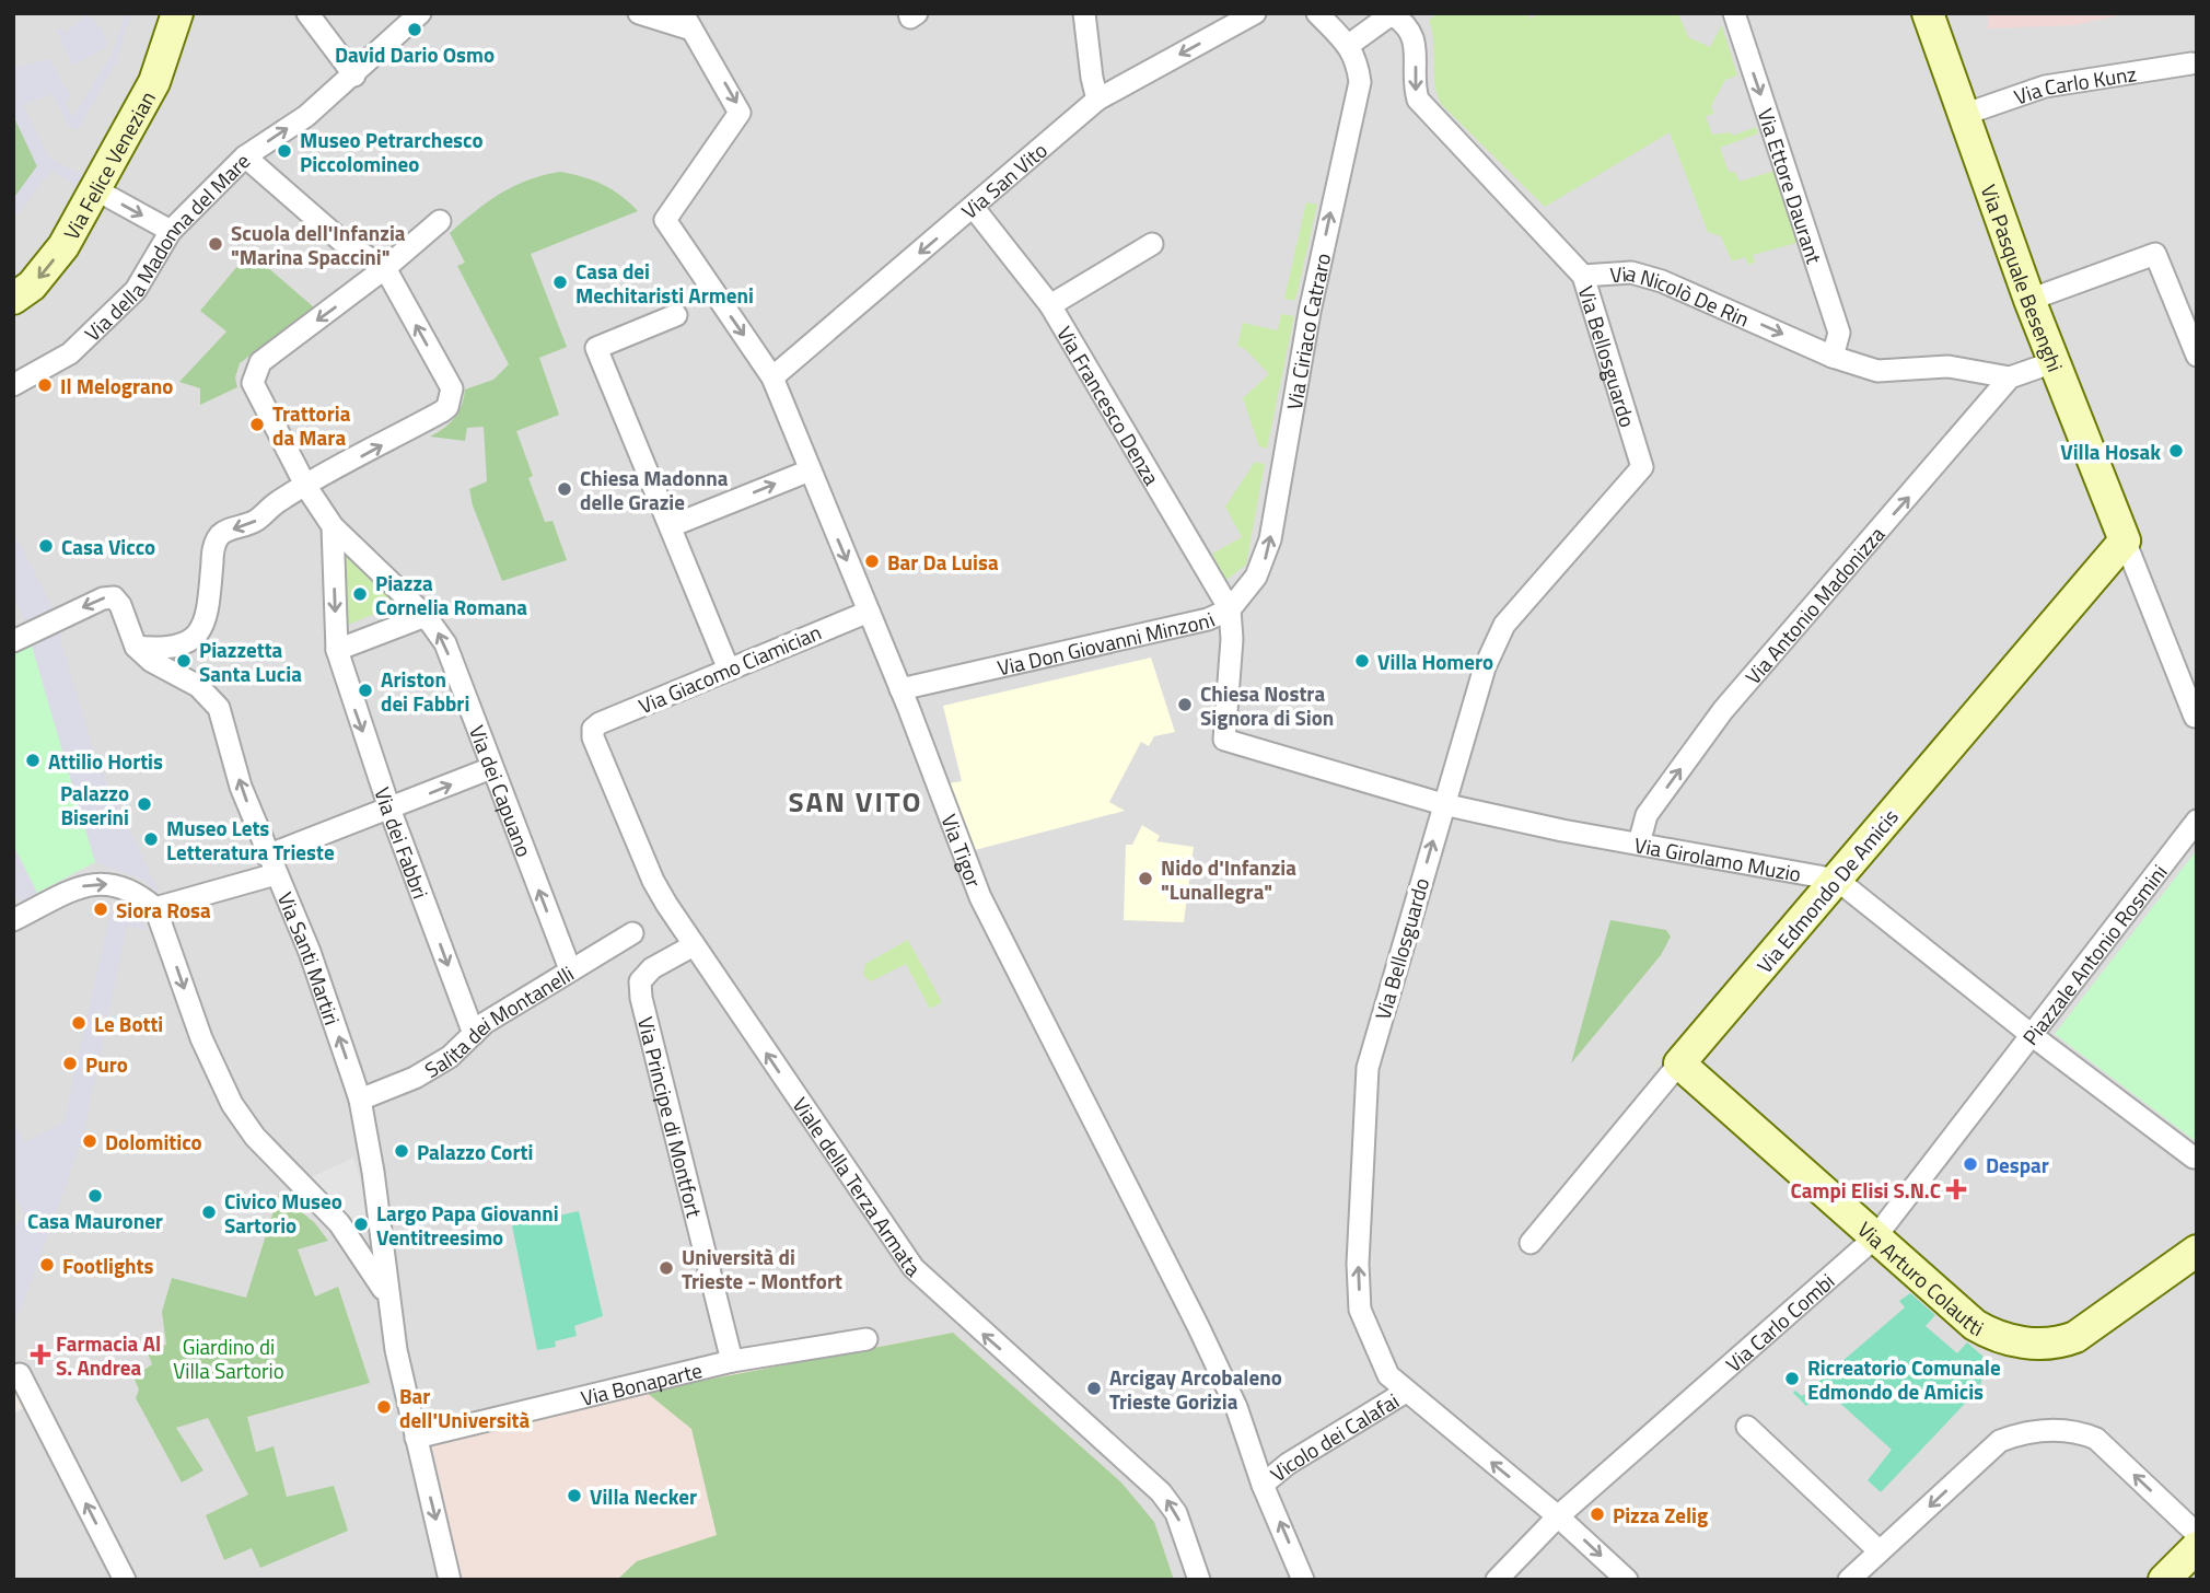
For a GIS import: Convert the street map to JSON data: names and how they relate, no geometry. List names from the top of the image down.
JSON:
{
  "streets": {
    "street": [
      "Via Carlo Kunz",
      "Via Felice Venezian",
      "Via San Vito",
      "Via Ettore Daurant",
      "Via della Madonna del Mare",
      "Via Pasquale Besenghi",
      "Via Nicolò De Rin",
      "Via Ciriaco Catraro",
      "Via Bellosguardo",
      "Via Francesco Denza",
      "Via Antonio Madonizza",
      "Via Don Giovanni Minzoni",
      "Via Giacomo Ciamician",
      "Via dei Capuano",
      "Via dei Fabbri",
      "Via Tigor",
      "Via Girolamo Muzio",
      "Via Edmondo De Amicis",
      "Piazzale Antonio Rosmini",
      "Via Santi Martiri",
      "Salita dei Montanelli",
      "Via Principe di Montfort",
      "Viale della Terza Armata",
      "Via Arturo Colautti",
      "Via Carlo Combi",
      "Via Bonaparte",
      "Vicolo dei Calafai"
    ]
  },
  "crossings": [
    ["Via Carlo Kunz", "Via Pasquale Besenghi"],
    ["Via San Vito", "Via Francesco Denza"],
    ["Via San Vito", "Via Tigor"],
    ["Via Ettore Daurant", "Via Nicolò De Rin"],
    ["Via Pasquale Besenghi", "Via Nicolò De Rin"],
    ["Via Pasquale Besenghi", "Via Edmondo De Amicis"],
    ["Via Nicolò De Rin", "Via Bellosguardo"],
    ["Via Nicolò De Rin", "Via Antonio Madonizza"],
    ["Via Ciriaco Catraro", "Via Francesco Denza"],
    ["Via Ciriaco Catraro", "Via Don Giovanni Minzoni"],
    ["Via Bellosguardo", "Via Don Giovanni Minzoni"],
    ["Via Bellosguardo", "Via Girolamo Muzio"],
    ["Via Bellosguardo", "Via Carlo Combi"],
    ["Via Bellosguardo", "Vicolo dei Calafai"],
    ["Via Francesco Denza", "Via Don Giovanni Minzoni"],
    ["Via Antonio Madonizza", "Via Girolamo Muzio"],
    ["Via Don Giovanni Minzoni", "Via Tigor"],
    ["Via Don Giovanni Minzoni", "Via Girolamo Muzio"],
    ["Via Giacomo Ciamician", "Via Tigor"],
    ["Via Giacomo Ciamician", "Viale della Terza Armata"],
    ["Via dei Capuano", "Salita dei Montanelli"],
    ["Via dei Fabbri", "Salita dei Montanelli"],
    ["Via Tigor", "Vicolo dei Calafai"],
    ["Via Girolamo Muzio", "Via Edmondo De Amicis"],
    ["Via Girolamo Muzio", "Piazzale Antonio Rosmini"],
    ["Via Girolamo Muzio", "Via Carlo Combi"],
    ["Via Edmondo De Amicis", "Via Arturo Colautti"],
    ["Piazzale Antonio Rosmini", "Via Carlo Combi"],
    ["Via Santi Martiri", "Salita dei Montanelli"],
    ["Via Principe di Montfort", "Viale della Terza Armata"],
    ["Via Principe di Montfort", "Via Bonaparte"],
    ["Via Arturo Colautti", "Via Carlo Combi"]
  ],
  "one_way": [
    "Via Felice Venezian",
    "Via San Vito",
    "Via Ettore Daurant",
    "Via Nicolò De Rin",
    "Via Ciriaco Catraro",
    "Via Antonio Madonizza",
    "Via dei Capuano",
    "Via dei Fabbri",
    "Viale della Terza Armata"
  ],
  "districts": ["SAN VITO"],
  "parks": ["Giardino di Villa Sartorio"],
  "places": {
    "other": [
      "David Dario Osmo",
      "Museo Petrarchesco Piccolomineo",
      "Scuola dell'Infanzia \"Marina Spaccini\"",
      "Casa dei Mechitaristi Armeni",
      "Il Melograno",
      "Trattoria da Mara",
      "Villa Hosak",
      "Chiesa Madonna delle Grazie",
      "Casa Vicco",
      "Bar Da Luisa",
      "Piazza Cornelia Romana",
      "Piazzetta Santa Lucia",
      "Villa Homero",
      "Ariston dei Fabbri",
      "Chiesa Nostra Signora di Sion",
      "Attilio Hortis",
      "Palazzo Biserini",
      "Museo Lets Letteratura Trieste",
      "Nido d'Infanzia \"Lunallegra\"",
      "Siora Rosa",
      "Le Botti",
      "Puro",
      "Dolomitico",
      "Palazzo Corti",
      "Despar",
      "Casa Mauroner",
      "Civico Museo Sartorio",
      "Largo Papa Giovanni Ventitreesimo",
      "Footlights",
      "Università di Trieste - Montfort",
      "Ricreatorio Comunale Edmondo de Amicis",
      "Arcigay Arcobaleno Trieste Gorizia",
      "Bar dell'Università",
      "Villa Necker",
      "Pizza Zelig"
    ],
    "health": ["Campi Elisi S.N.C", "Farmacia Al S. Andrea"]
  }
}
